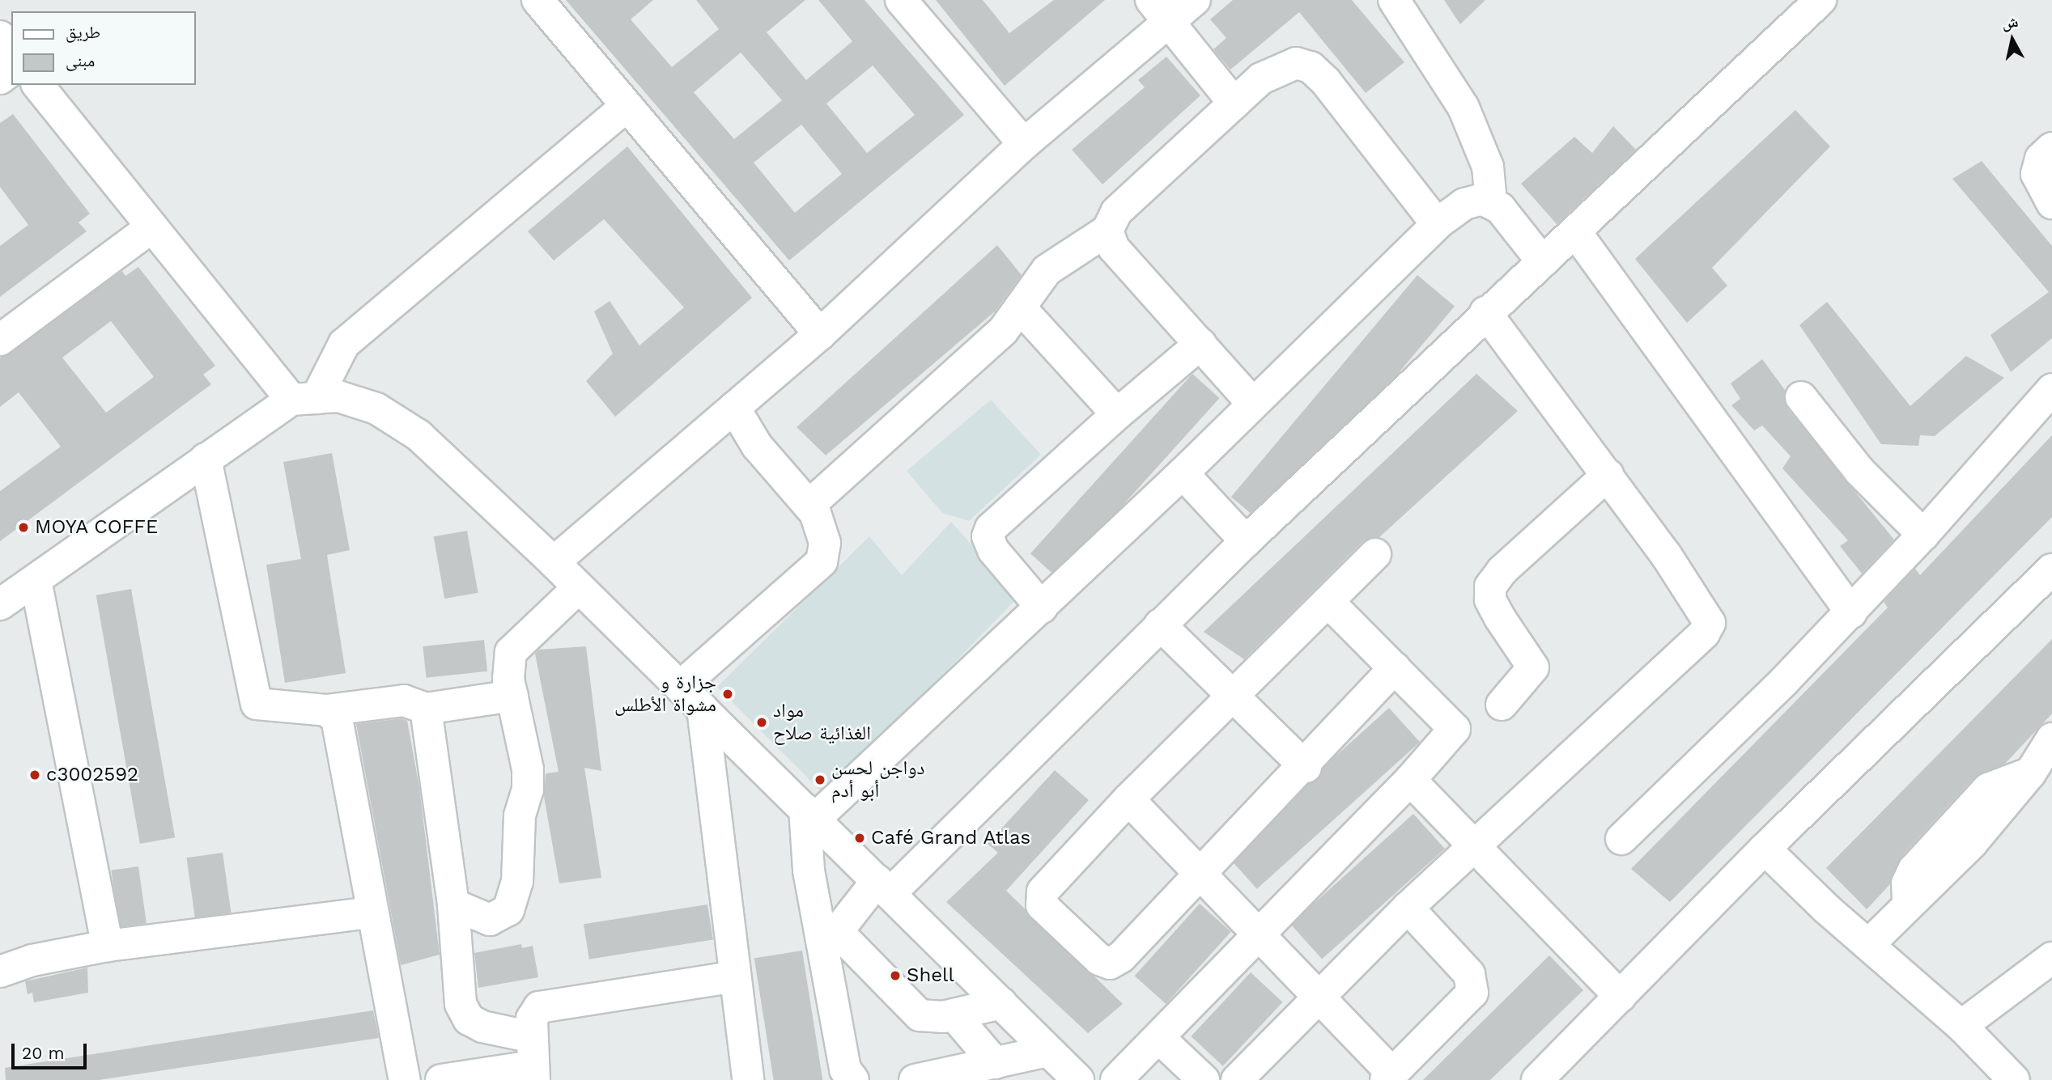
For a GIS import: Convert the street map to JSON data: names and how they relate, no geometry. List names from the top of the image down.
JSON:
{
  "places": [
    "MOYA COFFE",
    "جزارة و مشواة الأطلس",
    "مواد الغذائية صلاح",
    "c3002592",
    "دواجن لحسن أبو أدم",
    "Café Grand Atlas",
    "Shell"
  ],
  "legend": ["طريق", "مبنى"],
  "scale_bar": "20 m",
  "north": "top"
}
